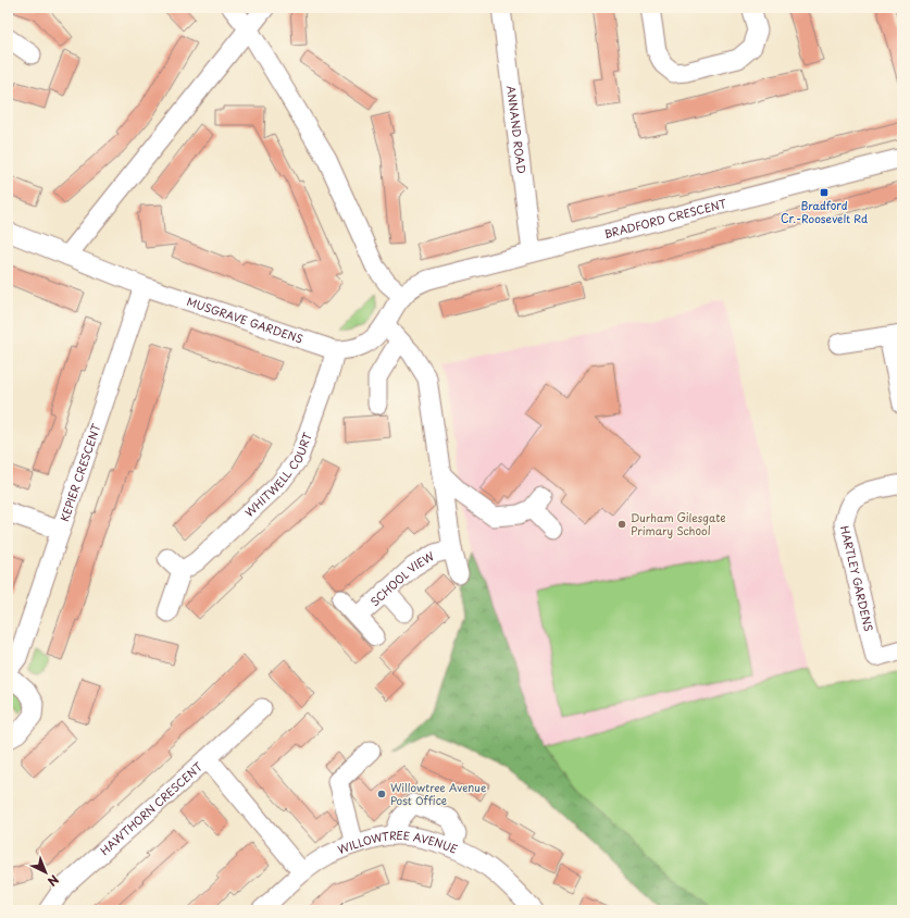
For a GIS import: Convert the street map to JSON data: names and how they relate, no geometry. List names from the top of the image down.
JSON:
{
  "streets": {
    "street": [
      "ANNAND ROAD",
      "BRADFORD CRESCENT",
      "MUSGRAVE GARDENS",
      "KEPIER CRESCENT",
      "WHITWELL COURT",
      "HARTLEY GARDENS",
      "SCHOOL VIEW",
      "HAWTHORN CRESCENT",
      "WILLOWTREE AVENUE"
    ]
  },
  "crossings": [
    ["ANNAND ROAD", "BRADFORD CRESCENT"],
    ["BRADFORD CRESCENT", "MUSGRAVE GARDENS"],
    ["MUSGRAVE GARDENS", "KEPIER CRESCENT"],
    ["MUSGRAVE GARDENS", "WHITWELL COURT"],
    ["HAWTHORN CRESCENT", "WILLOWTREE AVENUE"]
  ],
  "places": {
    "transit": ["Bradford Cr.-Roosevelt Rd"],
    "other": ["Durham Gilesgate Primary School", "Willowtree Avenue Post Office"]
  },
  "north": "bottom right"
}
